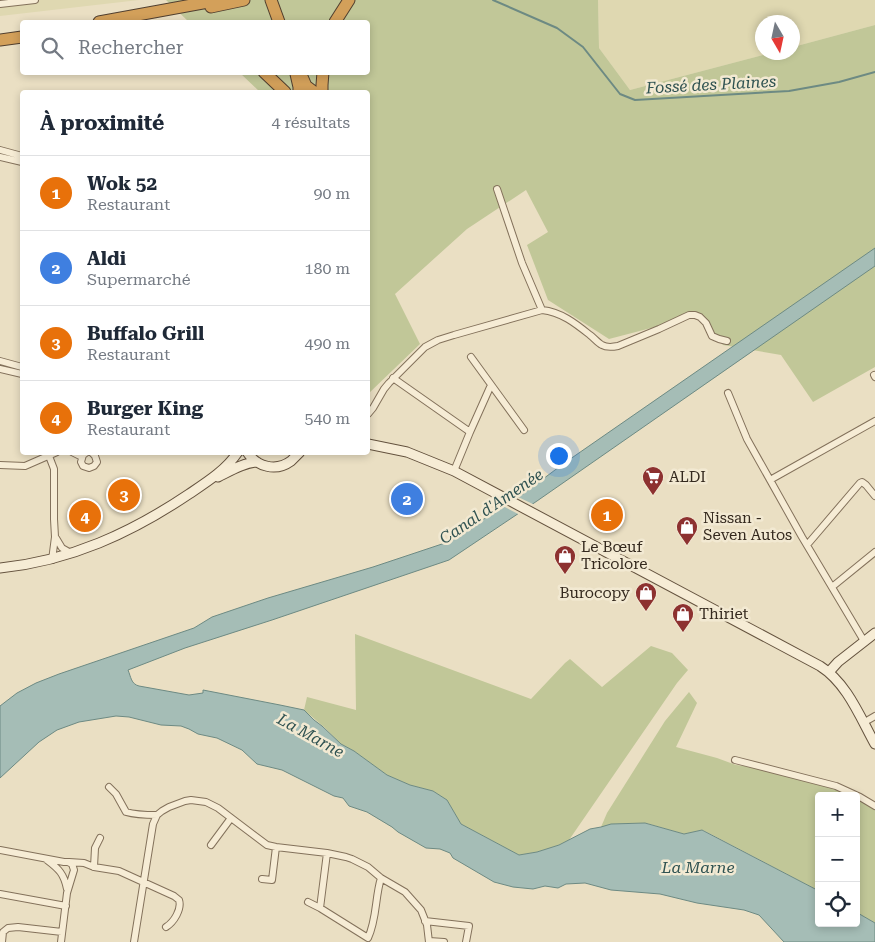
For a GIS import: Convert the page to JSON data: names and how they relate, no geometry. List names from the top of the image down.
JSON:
{
  "water": ["Fossé des Plaines", "Canal d'Amenée", "La Marne"],
  "places": {
    "supermarket": ["ALDI"],
    "shop": [
      "Nissan - Seven Autos",
      "Le Bœuf Tricolore",
      "Burocopy",
      "Thiriet"
    ]
  },
  "north": "bottom",
  "page": {
    "search": "Rechercher",
    "heading": ["À proximité", "4 résultats"],
    "list": [
      {
        "mark": "1",
        "name": "Wok 52",
        "note": "Restaurant",
        "value": "90 m"
      },
      {
        "mark": "2",
        "name": "Aldi",
        "note": "Supermarché",
        "value": "180 m"
      },
      {
        "mark": "3",
        "name": "Buffalo Grill",
        "note": "Restaurant",
        "value": "490 m"
      },
      {
        "mark": "4",
        "name": "Burger King",
        "note": "Restaurant",
        "value": "540 m"
      }
    ],
    "pins": [
      "3",
      "2",
      "1",
      "4"
    ],
    "map_buttons": ["+", "−"]
  }
}
